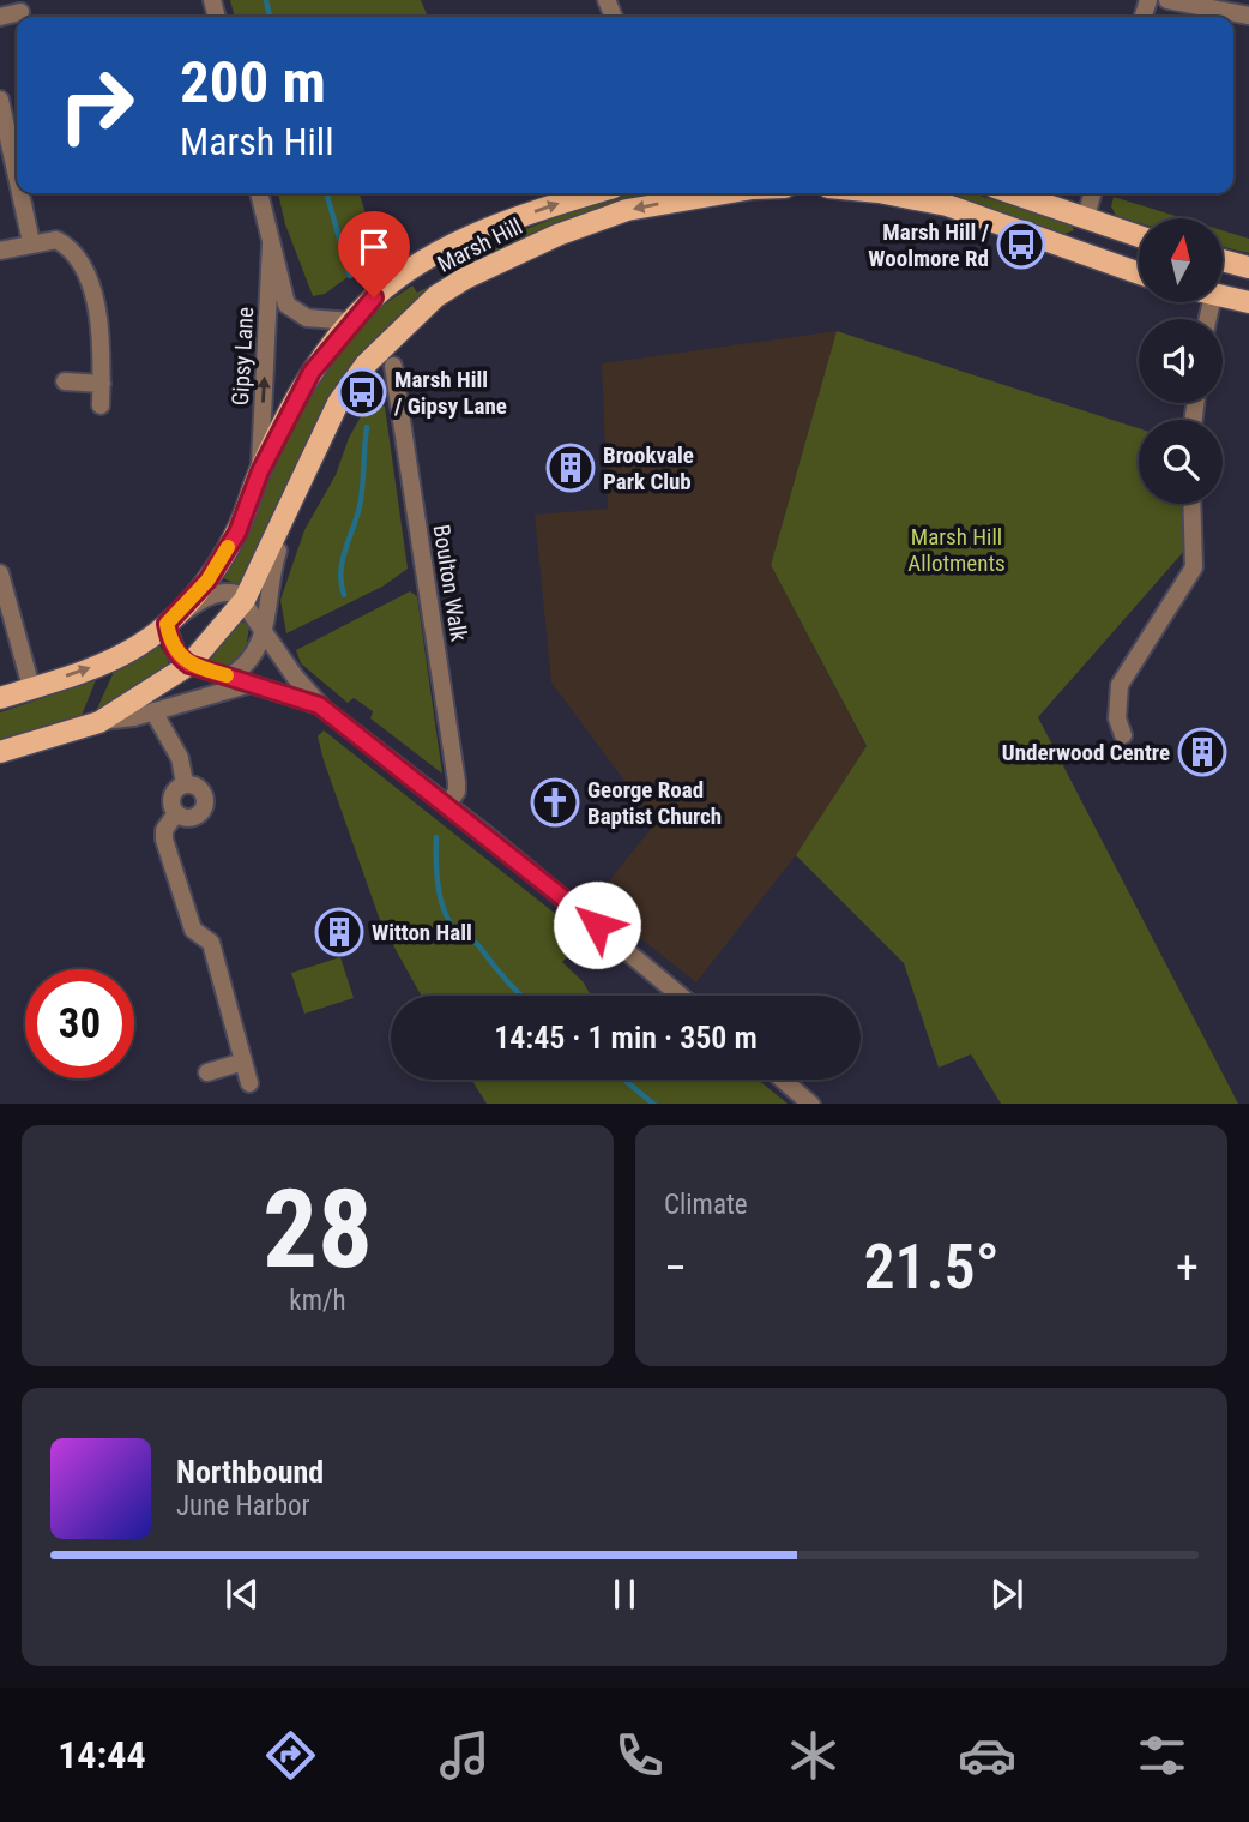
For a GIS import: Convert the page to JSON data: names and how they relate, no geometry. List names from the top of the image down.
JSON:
{
  "streets": {
    "main road": ["Marsh Hill"],
    "street": ["Gipsy Lane", "Boulton Walk"]
  },
  "crossings": [
    ["Marsh Hill", "Gipsy Lane"]
  ],
  "one_way": ["Gipsy Lane"],
  "parks": ["Marsh Hill Allotments"],
  "places": {
    "bus stop": ["Marsh Hill / Woolmore Rd", "Marsh Hill / Gipsy Lane"],
    "building": ["Brookvale Park Club", "Underwood Centre", "Witton Hall"],
    "church": ["George Road Baptist Church"]
  },
  "north": "top",
  "page": {
    "turn": ["200 m", "Marsh Hill"],
    "limit": "30",
    "trip": "14:45 · 1 min · 350 m",
    "tile": [
      ["28", "km/h"],
      "Climate"
    ],
    "heat": ["−", "21.5°", "+"],
    "song": ["Northbound", "June Harbor"],
    "tabs": "14:44"
  }
}
